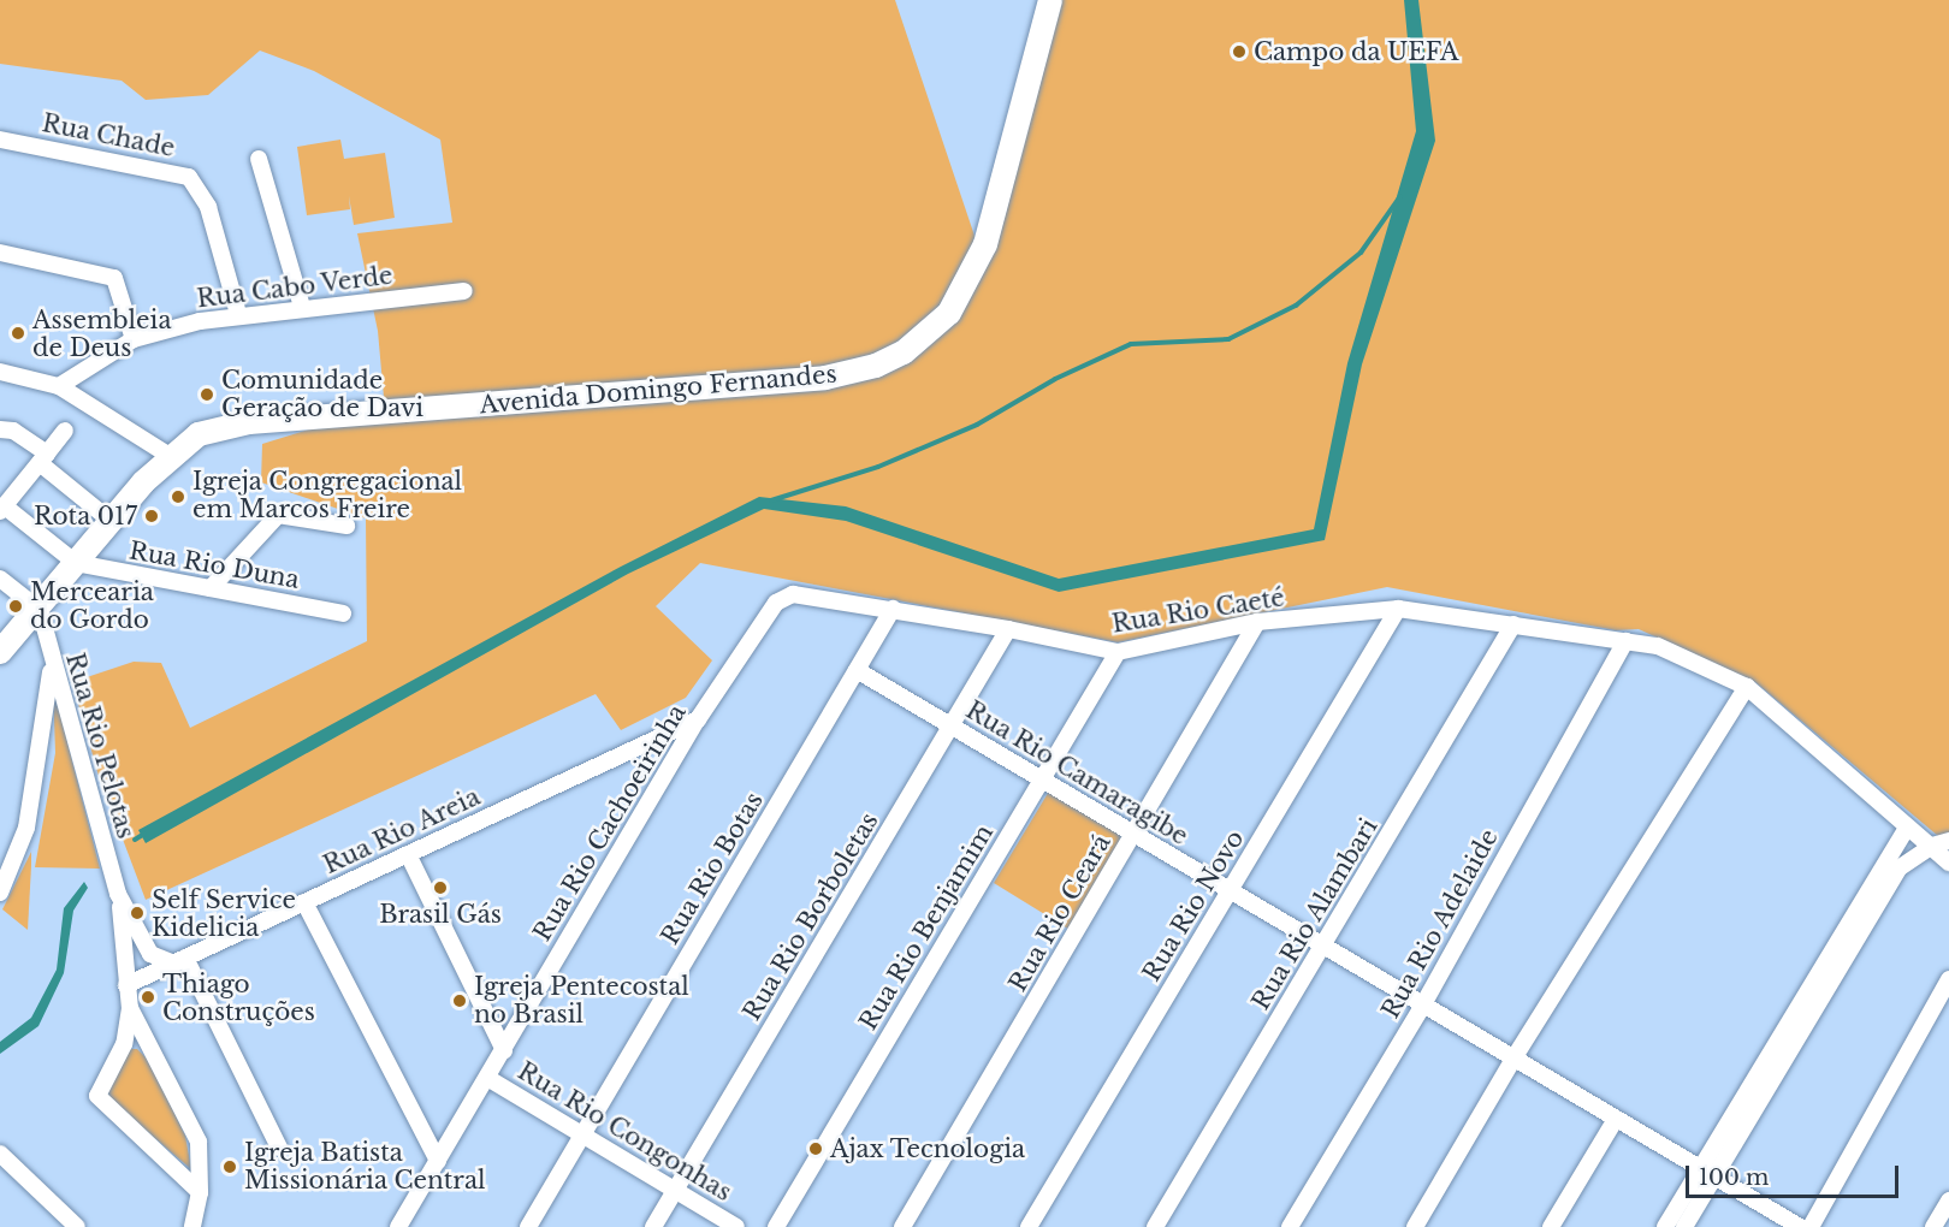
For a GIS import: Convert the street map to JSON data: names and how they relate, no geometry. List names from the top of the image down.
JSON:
{
  "streets": {
    "main road": ["Avenida Domingo Fernandes"],
    "street": [
      "Rua Chade",
      "Rua Cabo Verde",
      "Rua Rio Duna",
      "Rua Rio Caeté",
      "Rua Rio Pelotas",
      "Rua Rio Camaragibe",
      "Rua Rio Cachoeirinha",
      "Rua Rio Areia",
      "Rua Rio Botas",
      "Rua Rio Novo",
      "Rua Rio Ceará",
      "Rua Rio Alambari",
      "Rua Rio Borboletas",
      "Rua Rio Adelaide",
      "Rua Rio Benjamim",
      "Rua Rio Congonhas"
    ]
  },
  "crossings": [
    ["Rua Chade", "Rua Cabo Verde"],
    ["Avenida Domingo Fernandes", "Rua Rio Duna"],
    ["Avenida Domingo Fernandes", "Rua Rio Pelotas"],
    ["Rua Rio Caeté", "Rua Rio Cachoeirinha"],
    ["Rua Rio Caeté", "Rua Rio Botas"],
    ["Rua Rio Caeté", "Rua Rio Novo"],
    ["Rua Rio Caeté", "Rua Rio Ceará"],
    ["Rua Rio Caeté", "Rua Rio Alambari"],
    ["Rua Rio Caeté", "Rua Rio Borboletas"],
    ["Rua Rio Caeté", "Rua Rio Adelaide"],
    ["Rua Rio Caeté", "Rua Rio Benjamim"],
    ["Rua Rio Pelotas", "Rua Rio Areia"],
    ["Rua Rio Camaragibe", "Rua Rio Botas"],
    ["Rua Rio Camaragibe", "Rua Rio Novo"],
    ["Rua Rio Camaragibe", "Rua Rio Ceará"],
    ["Rua Rio Camaragibe", "Rua Rio Alambari"],
    ["Rua Rio Camaragibe", "Rua Rio Borboletas"],
    ["Rua Rio Camaragibe", "Rua Rio Adelaide"],
    ["Rua Rio Camaragibe", "Rua Rio Benjamim"],
    ["Rua Rio Cachoeirinha", "Rua Rio Areia"],
    ["Rua Rio Cachoeirinha", "Rua Rio Congonhas"],
    ["Rua Rio Botas", "Rua Rio Congonhas"],
    ["Rua Rio Borboletas", "Rua Rio Congonhas"]
  ],
  "places": [
    "Campo da UEFA",
    "Assembleia de Deus",
    "Comunidade Geração de Davi",
    "Igreja Congregacional em Marcos Freire",
    "Rota 017",
    "Mercearia do Gordo",
    "Brasil Gás",
    "Self Service Kidelicia",
    "Thiago Construções",
    "Igreja Pentecostal no Brasil",
    "Ajax Tecnologia",
    "Igreja Batista Missionária Central"
  ],
  "scale_bar": "100 m"
}
